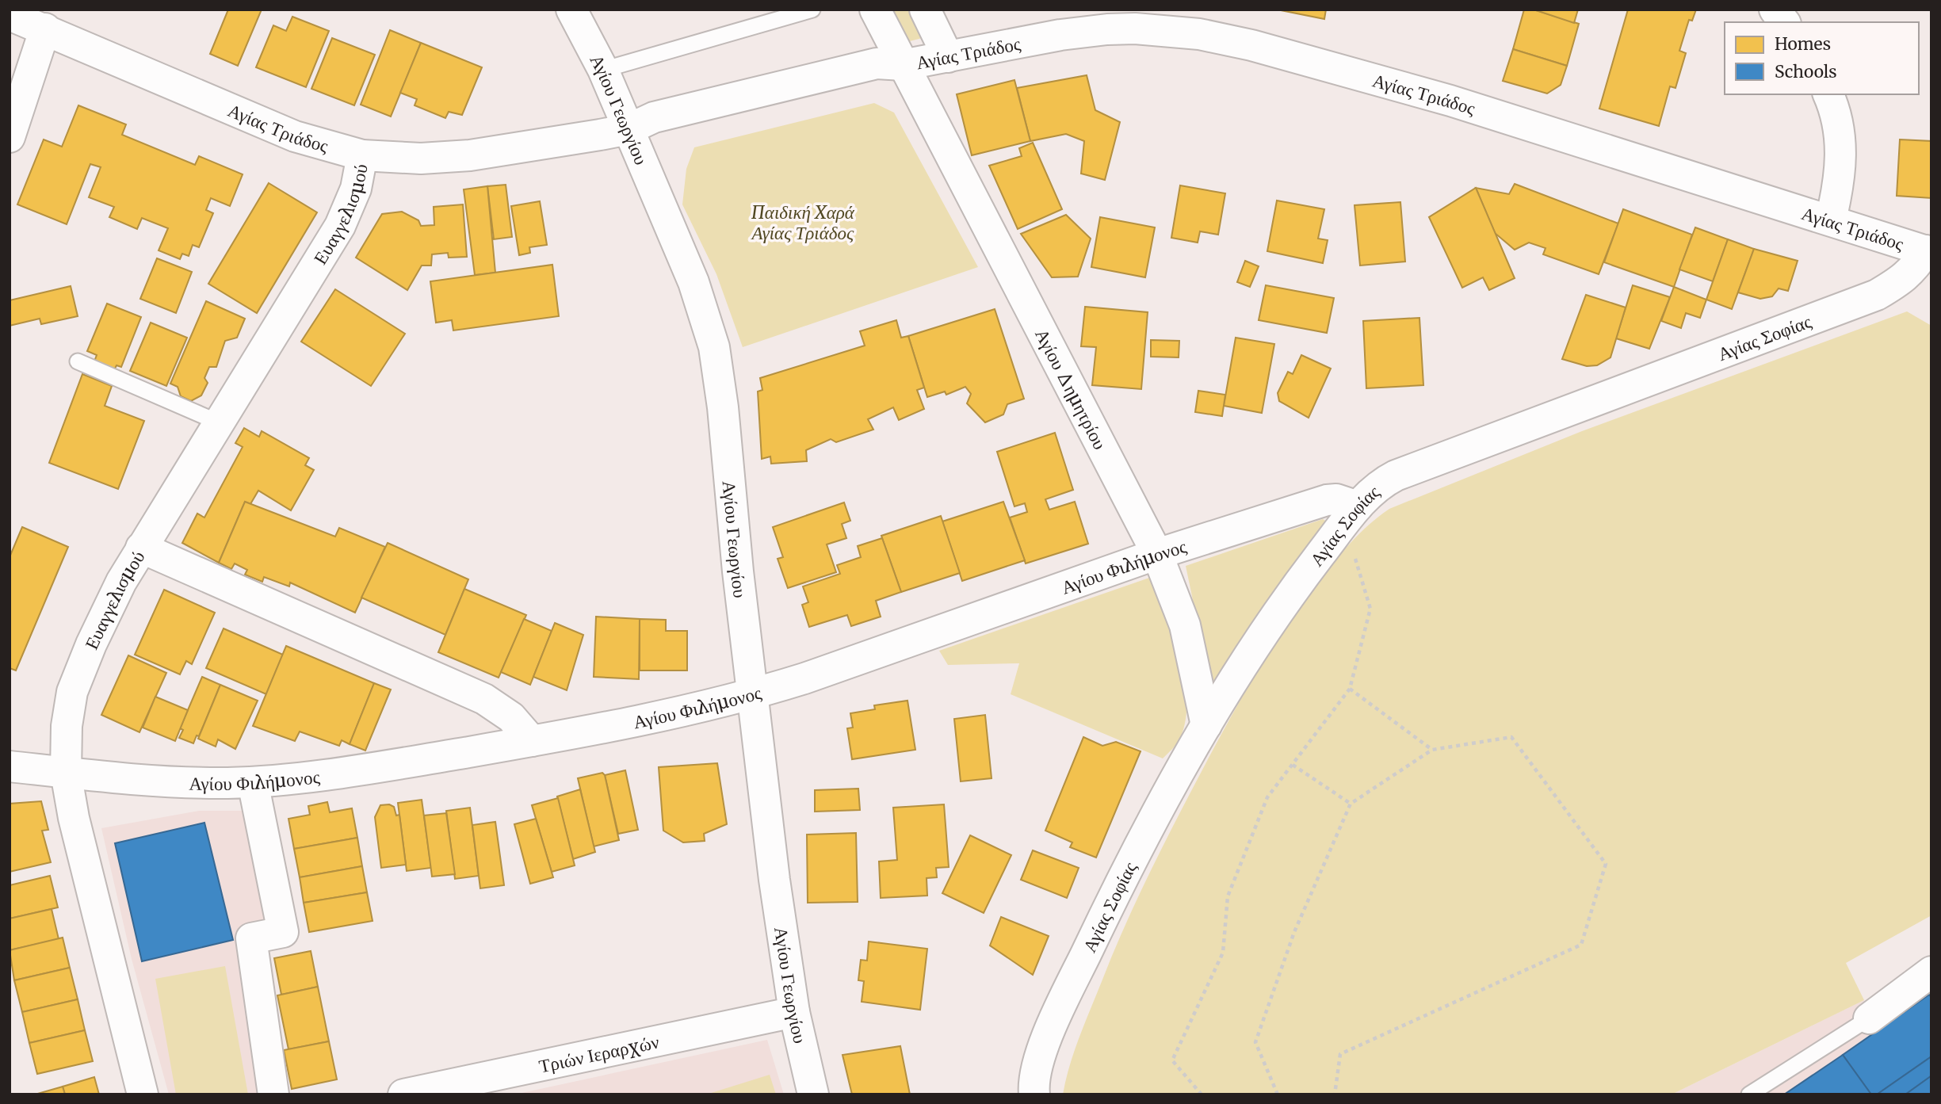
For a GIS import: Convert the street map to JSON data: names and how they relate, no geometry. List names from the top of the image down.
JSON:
{
  "streets": {
    "street": [
      "Αγίας Τριάδος",
      "Αγίου Γεωργίου",
      "Ευαγγελισμού",
      "Αγίας Σοφίας",
      "Αγίου Δημητρίου",
      "Αγίου Φιλήμονος",
      "Τριών Ιεραρχών"
    ]
  },
  "crossings": [
    ["Αγίας Τριάδος", "Αγίου Γεωργίου"],
    ["Αγίας Τριάδος", "Ευαγγελισμού"],
    ["Αγίας Τριάδος", "Αγίας Σοφίας"],
    ["Αγίας Τριάδος", "Αγίου Δημητρίου"],
    ["Αγίου Γεωργίου", "Αγίου Φιλήμονος"],
    ["Αγίου Γεωργίου", "Τριών Ιεραρχών"],
    ["Ευαγγελισμού", "Αγίου Φιλήμονος"],
    ["Αγίας Σοφίας", "Αγίου Δημητρίου"],
    ["Αγίας Σοφίας", "Αγίου Φιλήμονος"],
    ["Αγίου Δημητρίου", "Αγίου Φιλήμονος"]
  ],
  "parks": ["Παιδική Χαρά Αγίας Τριάδος"],
  "legend": ["Homes", "Schools"]
}
